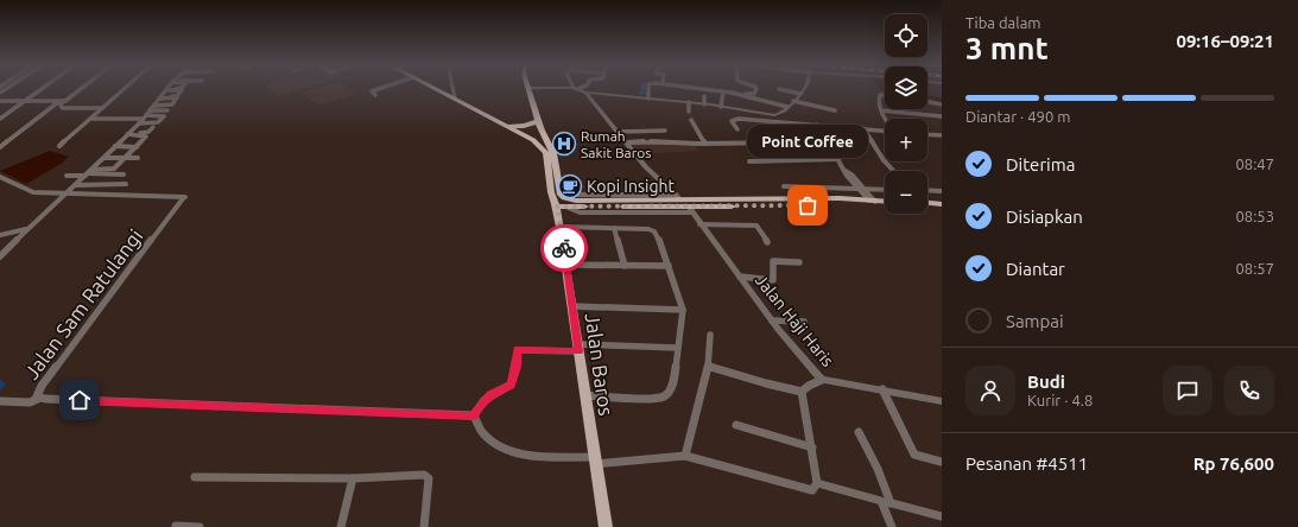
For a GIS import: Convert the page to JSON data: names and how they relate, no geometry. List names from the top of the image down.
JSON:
{
  "streets": {
    "main road": ["Jalan Baros"],
    "street": ["Jalan Sam Ratulangi", "Jalan Haji Haris"]
  },
  "places": {
    "hospital": ["Rumah Sakit Baros"],
    "cafe": ["Kopi Insight"],
    "other": ["Point Coffee"]
  },
  "page": {
    "heading": ["3 mnt", "Tiba dalam", "09:16–09:21"],
    "panel": [
      "Budi",
      "Kurir · 4.8",
      "Pesanan #4511",
      "Rp 76,600"
    ],
    "map_buttons": ["+", "−"],
    "bar": "Diantar · 490 m",
    "bubble": "Point Coffee",
    "list": [
      ["Diterima", "08:47"],
      ["Disiapkan", "08:53"],
      ["Diantar", "08:57"],
      "Sampai"
    ]
  }
}
